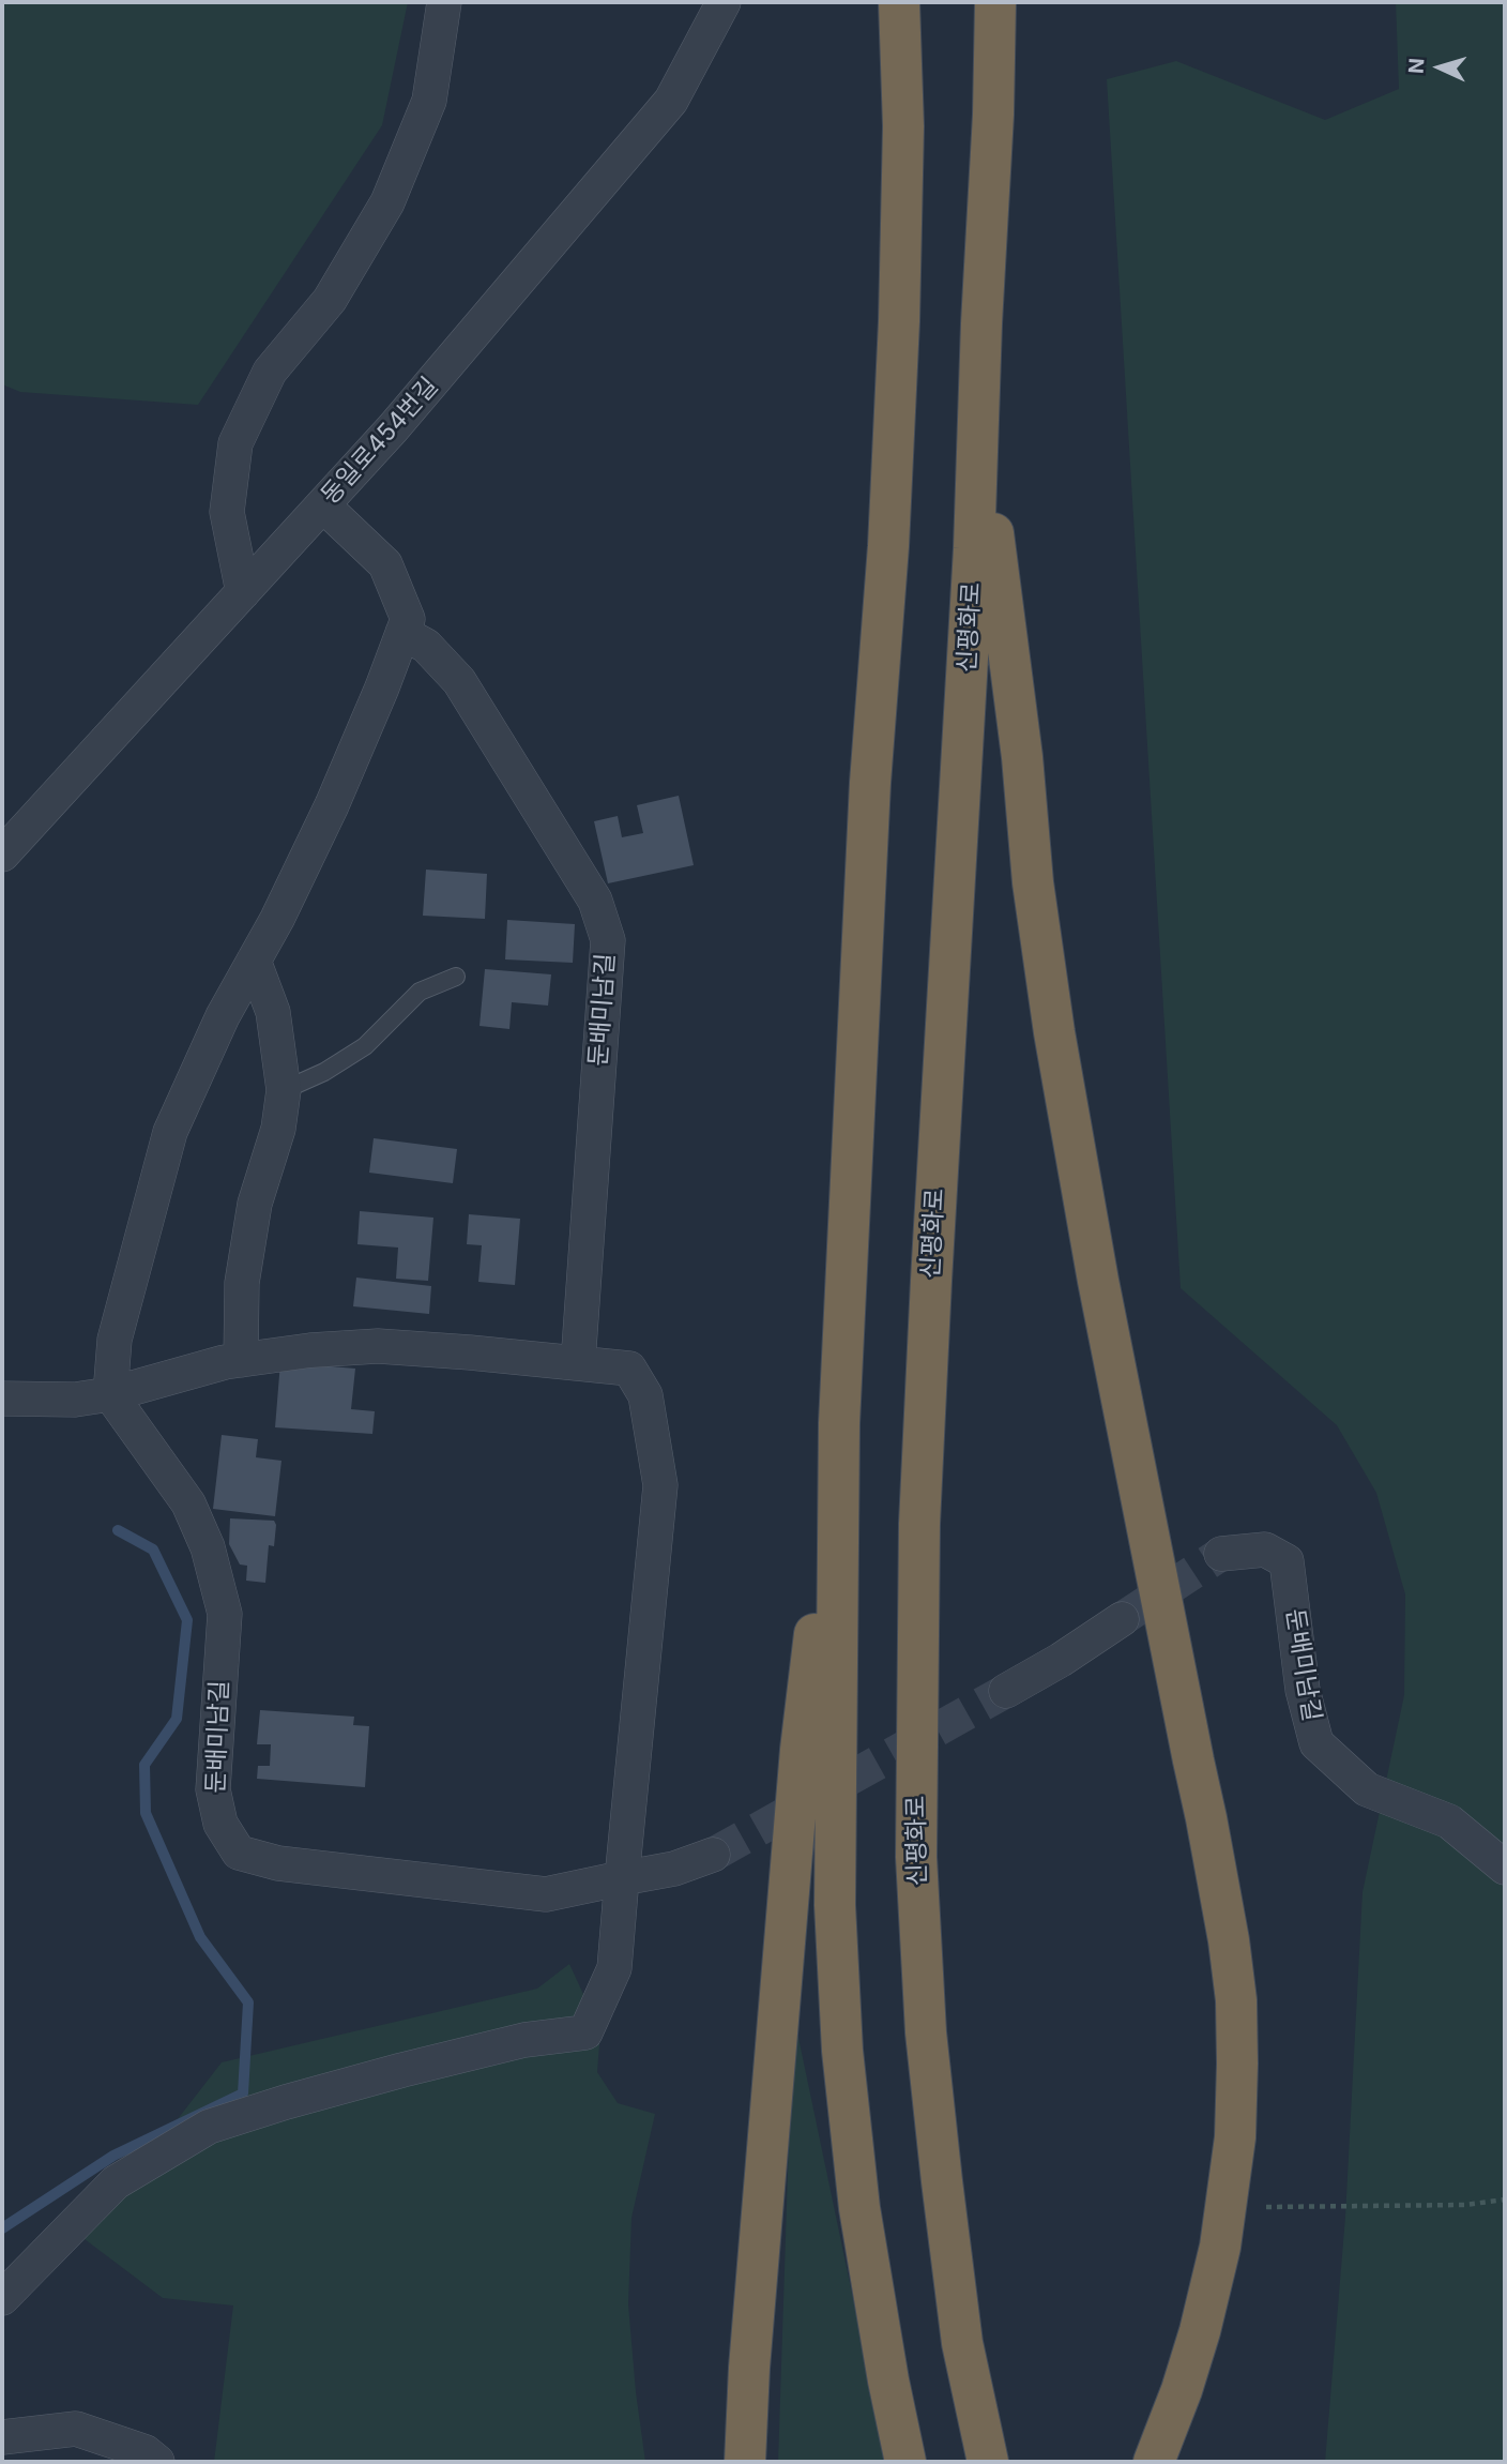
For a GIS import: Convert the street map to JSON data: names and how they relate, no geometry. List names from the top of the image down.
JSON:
{
  "streets": {
    "highway": ["신평화로"],
    "street": ["동일로454번길", "둔배미남길"]
  },
  "north": "left"
}
